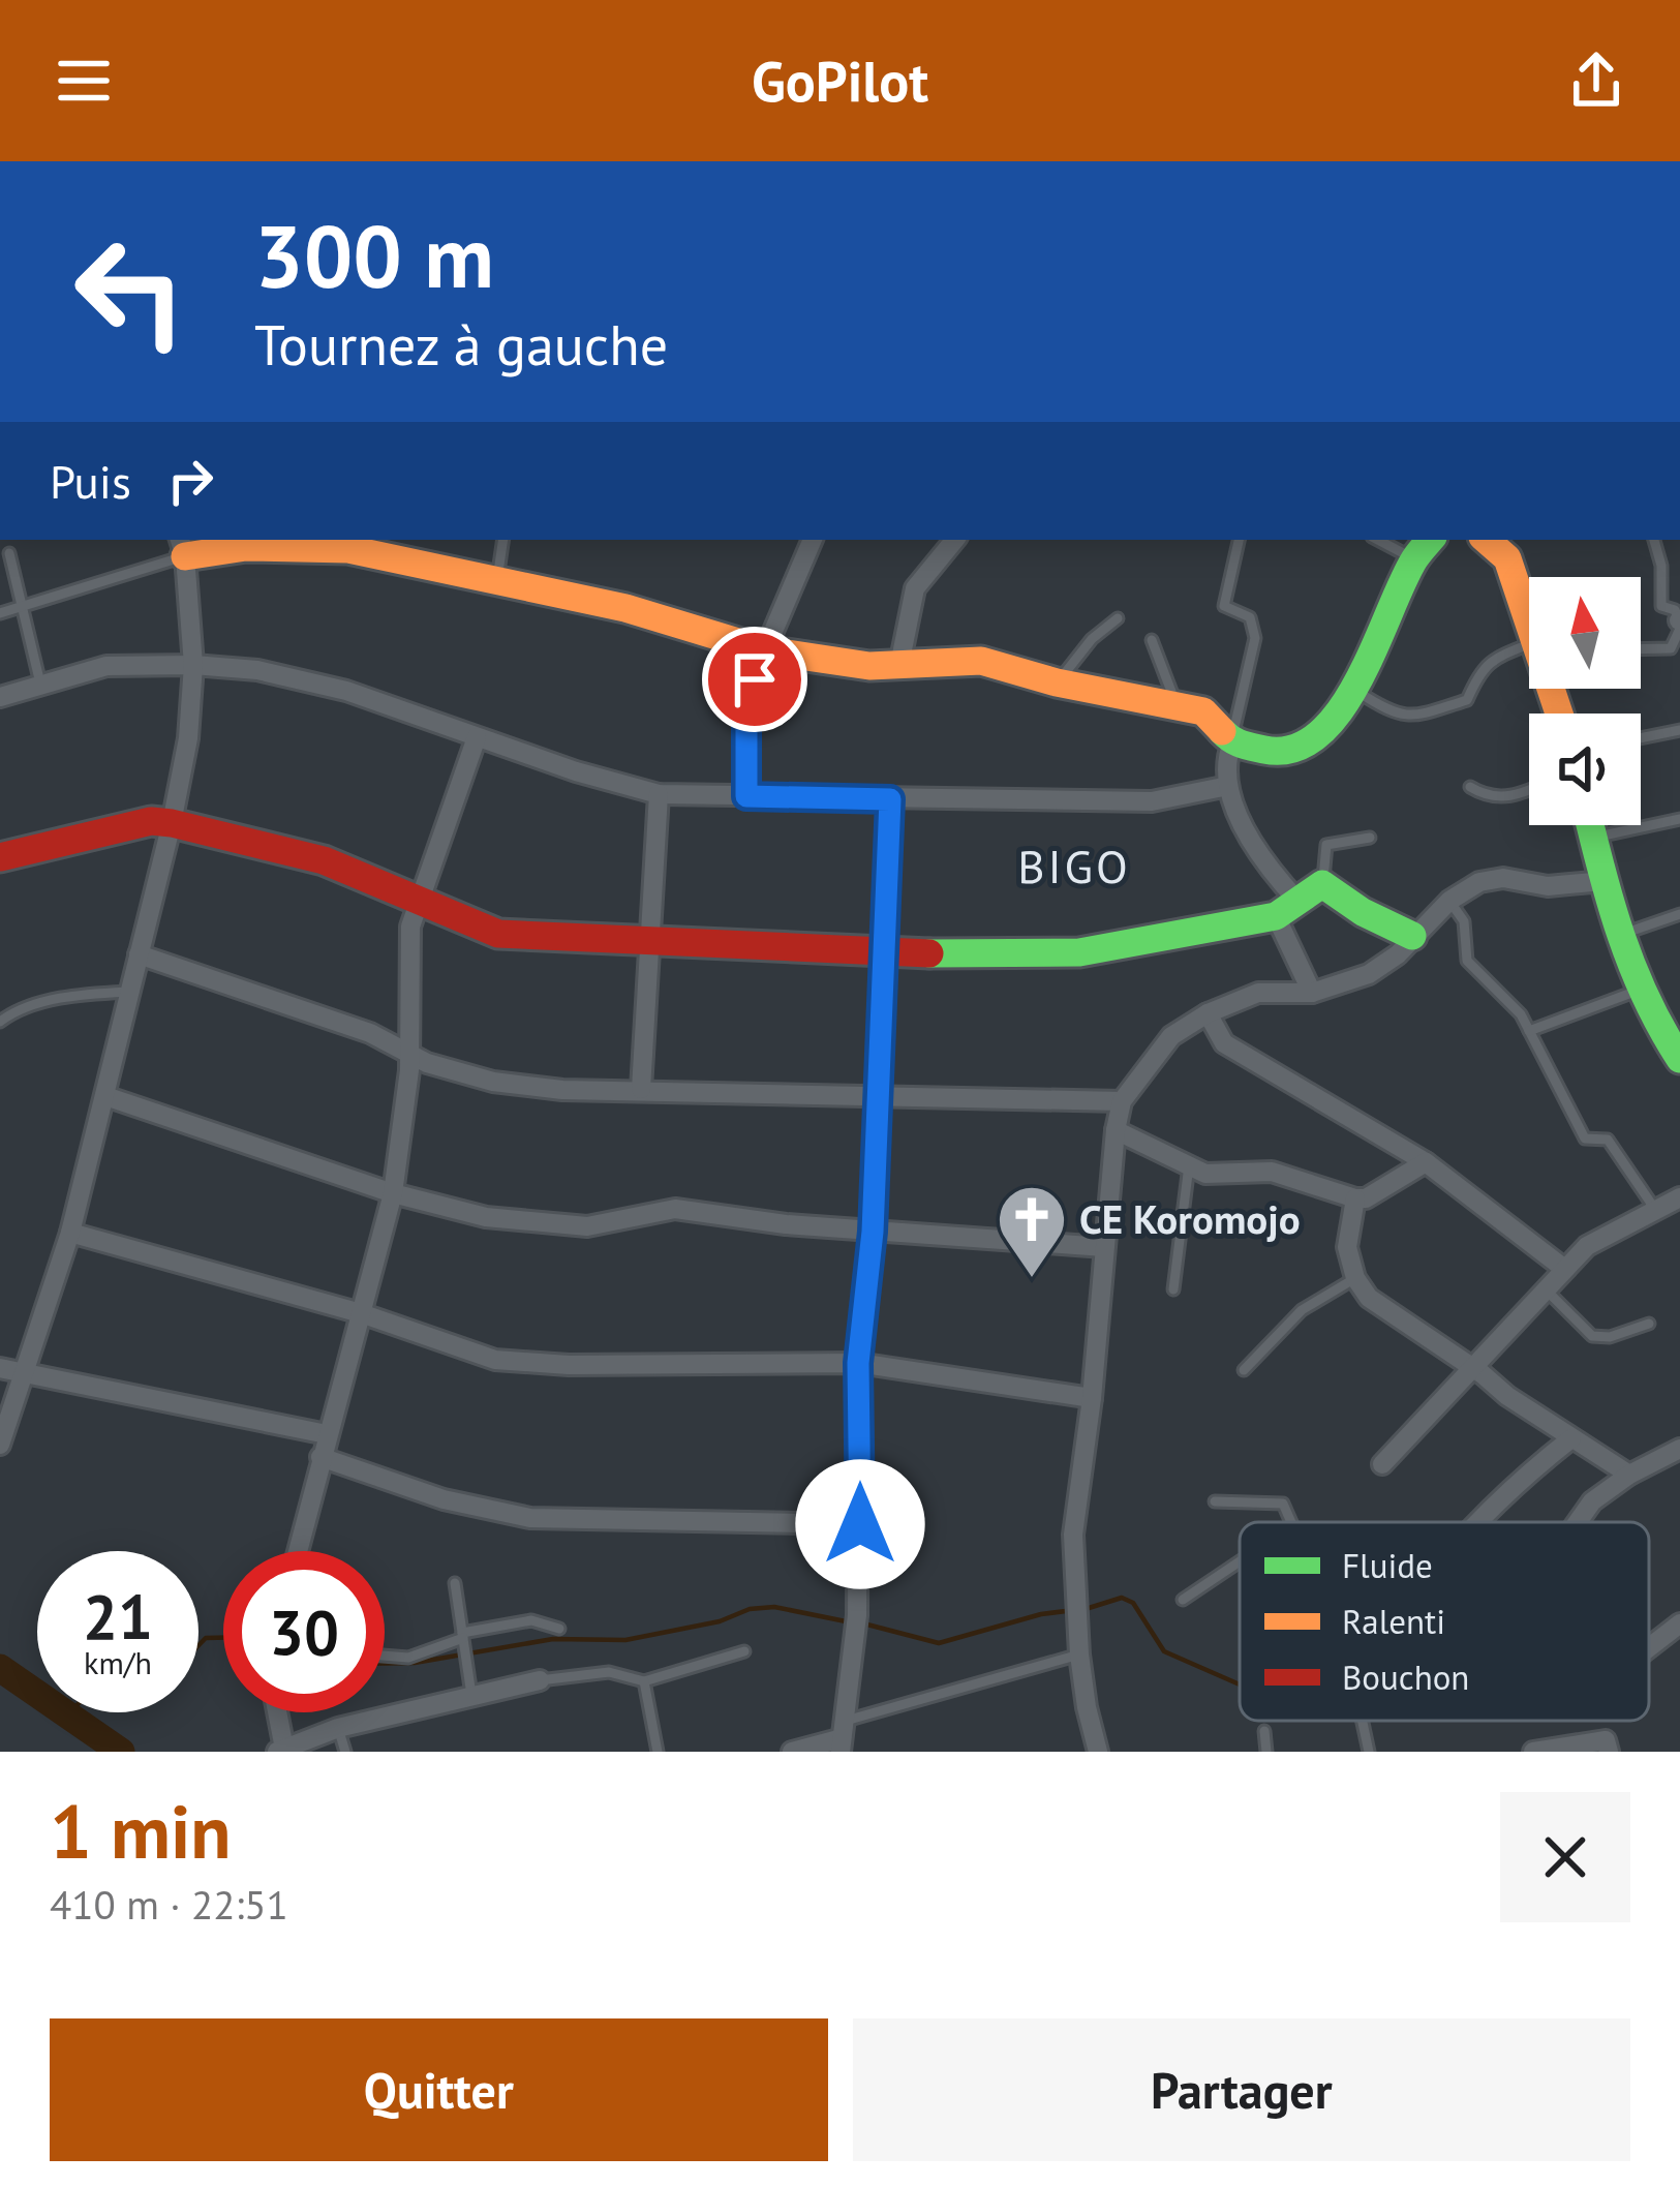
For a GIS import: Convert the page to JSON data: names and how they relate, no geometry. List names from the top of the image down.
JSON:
{
  "districts": ["BIGO"],
  "places": {
    "church": ["CE Koromojo"]
  },
  "legend": ["Fluide", "Ralenti", "Bouchon"],
  "north": "top",
  "page": {
    "header": "GoPilot",
    "turn": ["300 m", "Tournez à gauche"],
    "then": "Puis",
    "speed": "21 km/h",
    "limit": "30",
    "heading": ["1 min", "410 m · 22:51"],
    "buttons": ["Quitter", "Partager"]
  }
}
